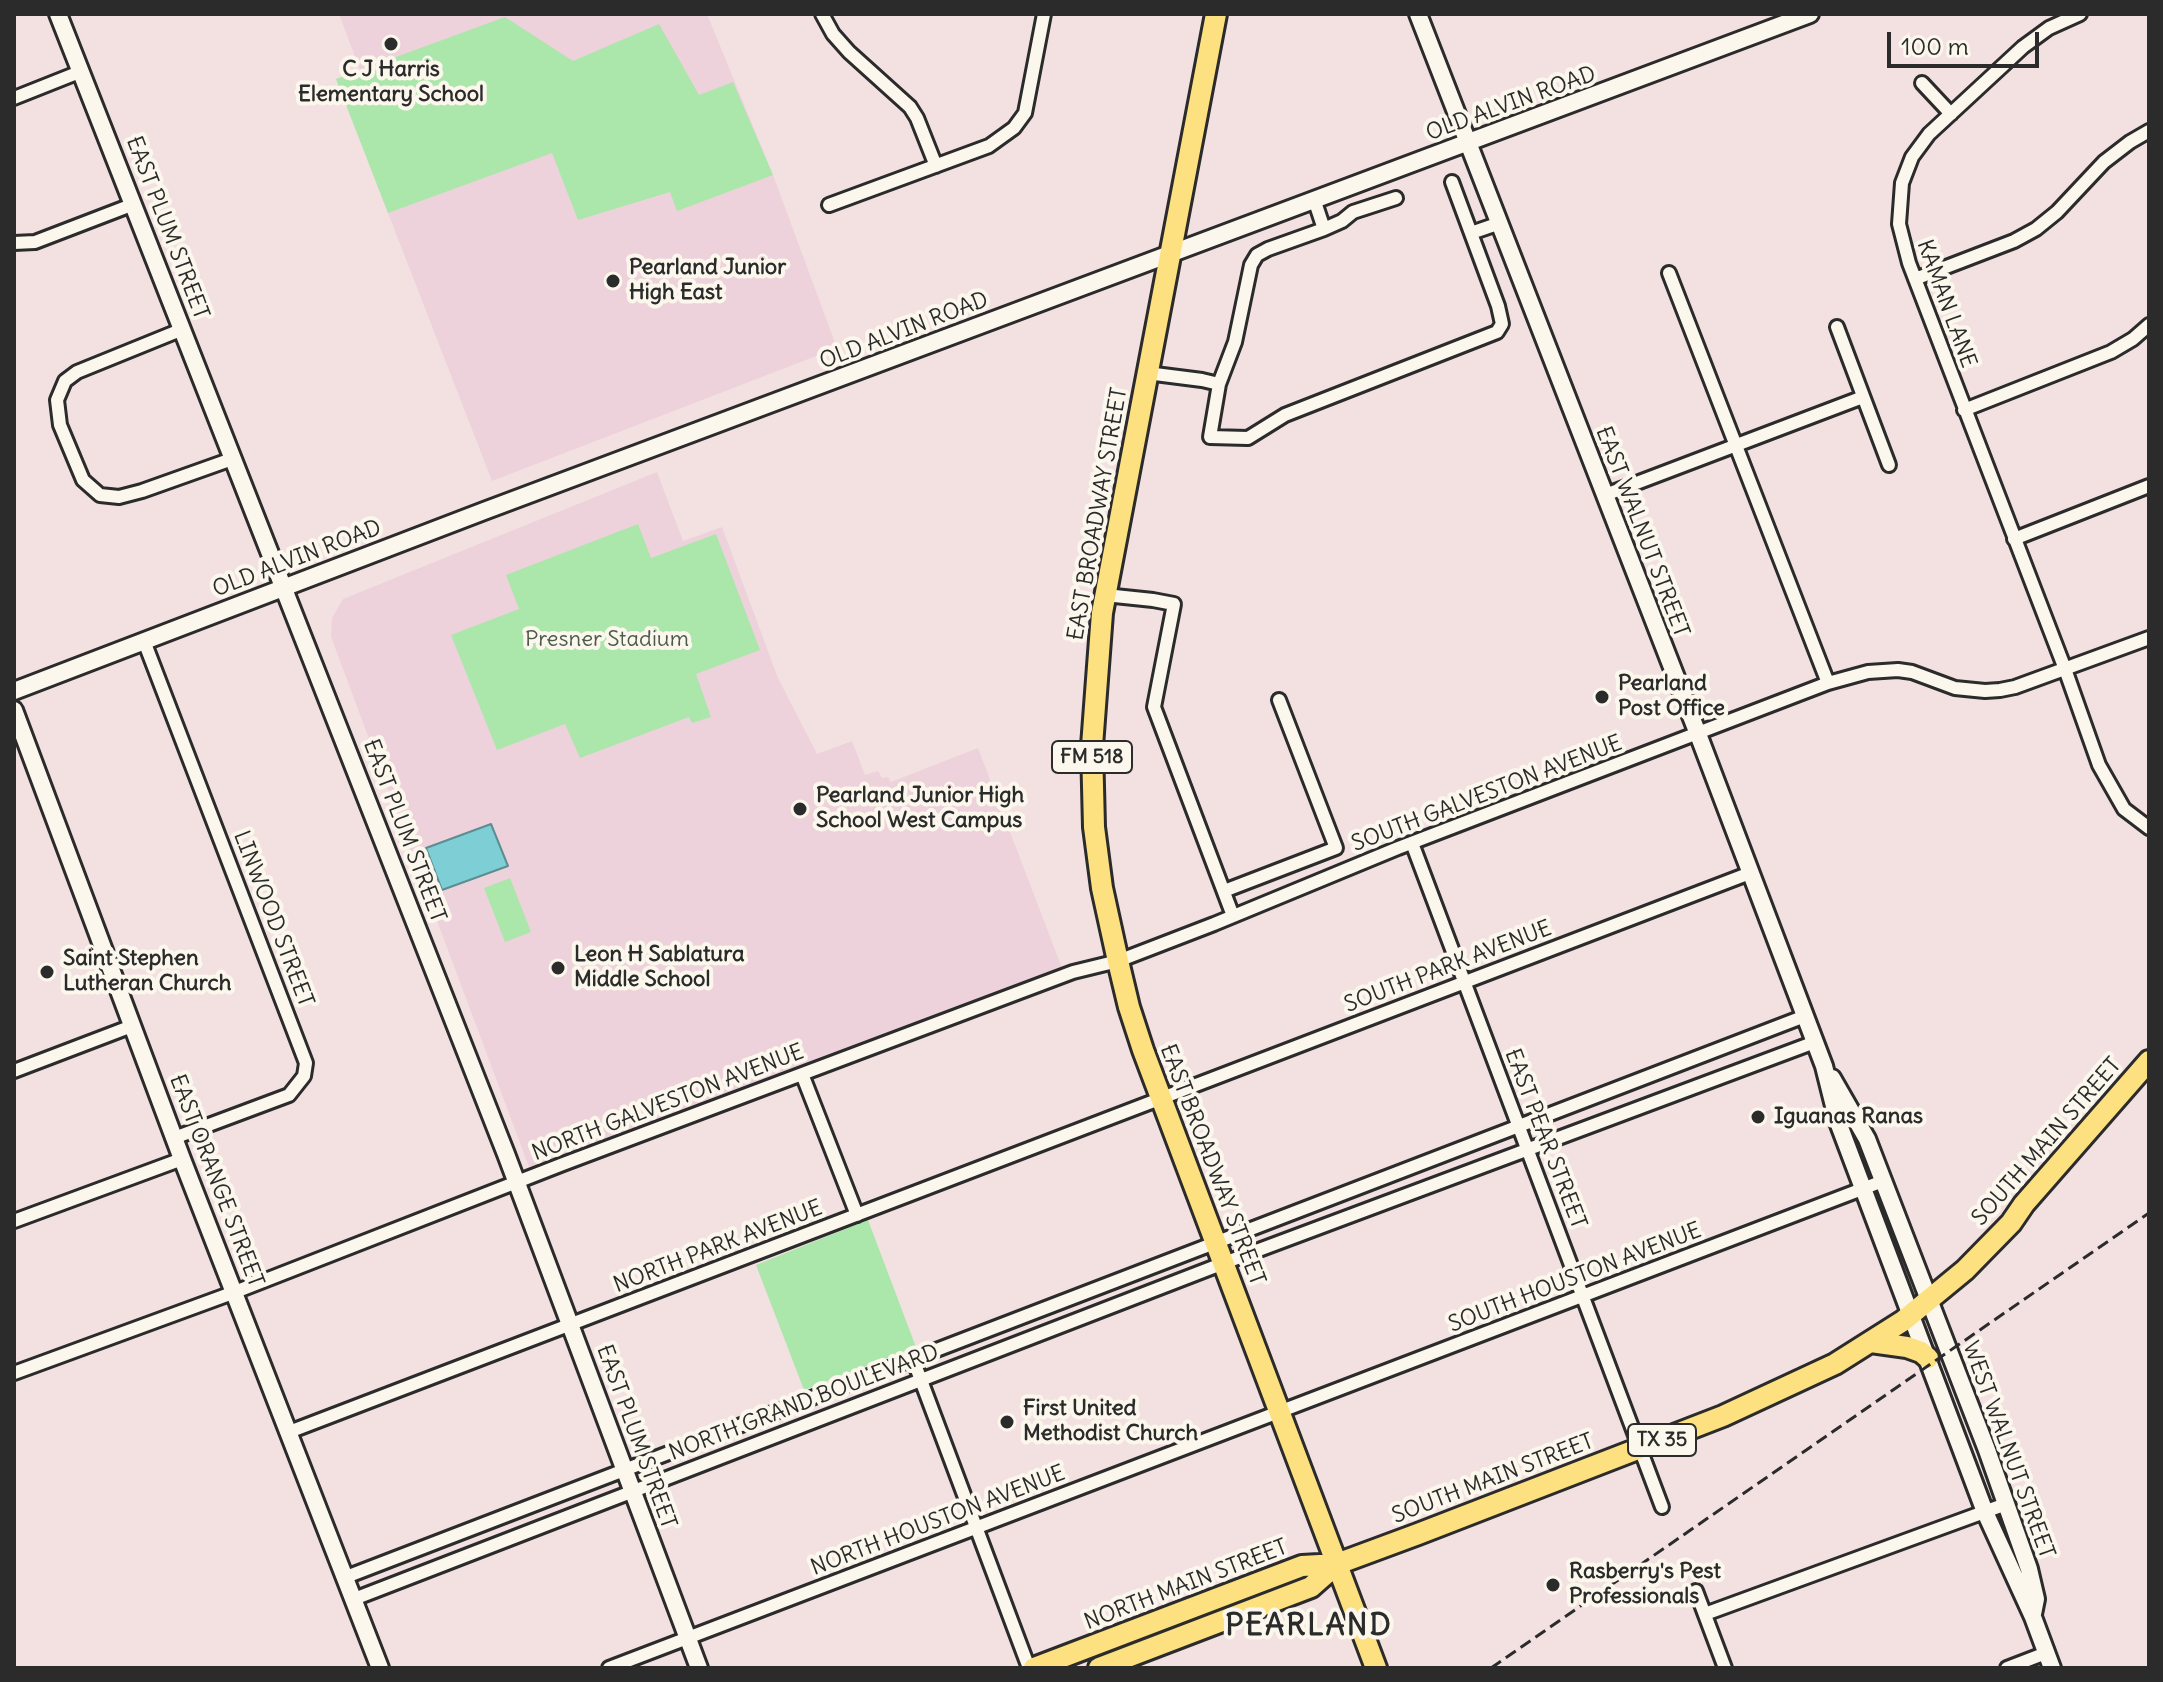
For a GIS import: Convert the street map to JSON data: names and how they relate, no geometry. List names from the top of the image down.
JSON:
{
  "streets": {
    "main road": [
      "EAST BROADWAY STREET",
      "FM 518",
      "SOUTH MAIN STREET",
      "TX 35",
      "NORTH MAIN STREET"
    ],
    "street": [
      "OLD ALVIN ROAD",
      "EAST PLUM STREET",
      "KAMAN LANE",
      "EAST WALNUT STREET",
      "SOUTH GALVESTON AVENUE",
      "LINWOOD STREET",
      "SOUTH PARK AVENUE",
      "NORTH GALVESTON AVENUE",
      "EAST PEAR STREET",
      "EAST ORANGE STREET",
      "NORTH PARK AVENUE",
      "SOUTH HOUSTON AVENUE",
      "NORTH GRAND BOULEVARD",
      "WEST WALNUT STREET",
      "NORTH HOUSTON AVENUE"
    ]
  },
  "crossings": [
    ["OLD ALVIN ROAD", "EAST PLUM STREET"],
    ["OLD ALVIN ROAD", "EAST BROADWAY STREET"],
    ["OLD ALVIN ROAD", "EAST WALNUT STREET"],
    ["OLD ALVIN ROAD", "LINWOOD STREET"],
    ["EAST PLUM STREET", "NORTH GALVESTON AVENUE"],
    ["EAST PLUM STREET", "NORTH PARK AVENUE"],
    ["EAST PLUM STREET", "NORTH GRAND BOULEVARD"],
    ["EAST PLUM STREET", "NORTH HOUSTON AVENUE"],
    ["KAMAN LANE", "SOUTH GALVESTON AVENUE"],
    ["EAST BROADWAY STREET", "FM 518"],
    ["EAST BROADWAY STREET", "SOUTH GALVESTON AVENUE"],
    ["EAST BROADWAY STREET", "SOUTH PARK AVENUE"],
    ["EAST BROADWAY STREET", "NORTH GALVESTON AVENUE"],
    ["EAST BROADWAY STREET", "SOUTH MAIN STREET"],
    ["EAST BROADWAY STREET", "NORTH PARK AVENUE"],
    ["EAST BROADWAY STREET", "SOUTH HOUSTON AVENUE"],
    ["EAST BROADWAY STREET", "NORTH GRAND BOULEVARD"],
    ["EAST BROADWAY STREET", "TX 35"],
    ["EAST BROADWAY STREET", "NORTH HOUSTON AVENUE"],
    ["EAST BROADWAY STREET", "NORTH MAIN STREET"],
    ["EAST WALNUT STREET", "SOUTH GALVESTON AVENUE"],
    ["EAST WALNUT STREET", "SOUTH PARK AVENUE"],
    ["EAST WALNUT STREET", "SOUTH MAIN STREET"],
    ["EAST WALNUT STREET", "SOUTH HOUSTON AVENUE"],
    ["EAST WALNUT STREET", "NORTH GRAND BOULEVARD"],
    ["EAST WALNUT STREET", "WEST WALNUT STREET"],
    ["FM 518", "SOUTH MAIN STREET"],
    ["FM 518", "TX 35"],
    ["FM 518", "NORTH MAIN STREET"],
    ["SOUTH GALVESTON AVENUE", "NORTH GALVESTON AVENUE"],
    ["SOUTH GALVESTON AVENUE", "EAST PEAR STREET"],
    ["LINWOOD STREET", "EAST ORANGE STREET"],
    ["SOUTH PARK AVENUE", "EAST PEAR STREET"],
    ["SOUTH PARK AVENUE", "NORTH PARK AVENUE"],
    ["NORTH GALVESTON AVENUE", "EAST ORANGE STREET"],
    ["EAST PEAR STREET", "SOUTH MAIN STREET"],
    ["EAST PEAR STREET", "SOUTH HOUSTON AVENUE"],
    ["EAST PEAR STREET", "NORTH GRAND BOULEVARD"],
    ["SOUTH MAIN STREET", "TX 35"],
    ["SOUTH MAIN STREET", "WEST WALNUT STREET"],
    ["SOUTH MAIN STREET", "NORTH MAIN STREET"],
    ["EAST ORANGE STREET", "NORTH PARK AVENUE"],
    ["EAST ORANGE STREET", "NORTH GRAND BOULEVARD"],
    ["SOUTH HOUSTON AVENUE", "NORTH HOUSTON AVENUE"],
    ["TX 35", "NORTH MAIN STREET"]
  ],
  "districts": ["PEARLAND"],
  "parks": ["Presner Stadium"],
  "places": [
    "C J Harris Elementary School",
    "Pearland Junior High East",
    "Pearland Post Office",
    "Pearland Junior High School West Campus",
    "Leon H Sablatura Middle School",
    "Saint Stephen Lutheran Church",
    "Iguanas Ranas",
    "First United Methodist Church",
    "Rasberry's Pest Professionals"
  ],
  "scale_bar": "100 m"
}
